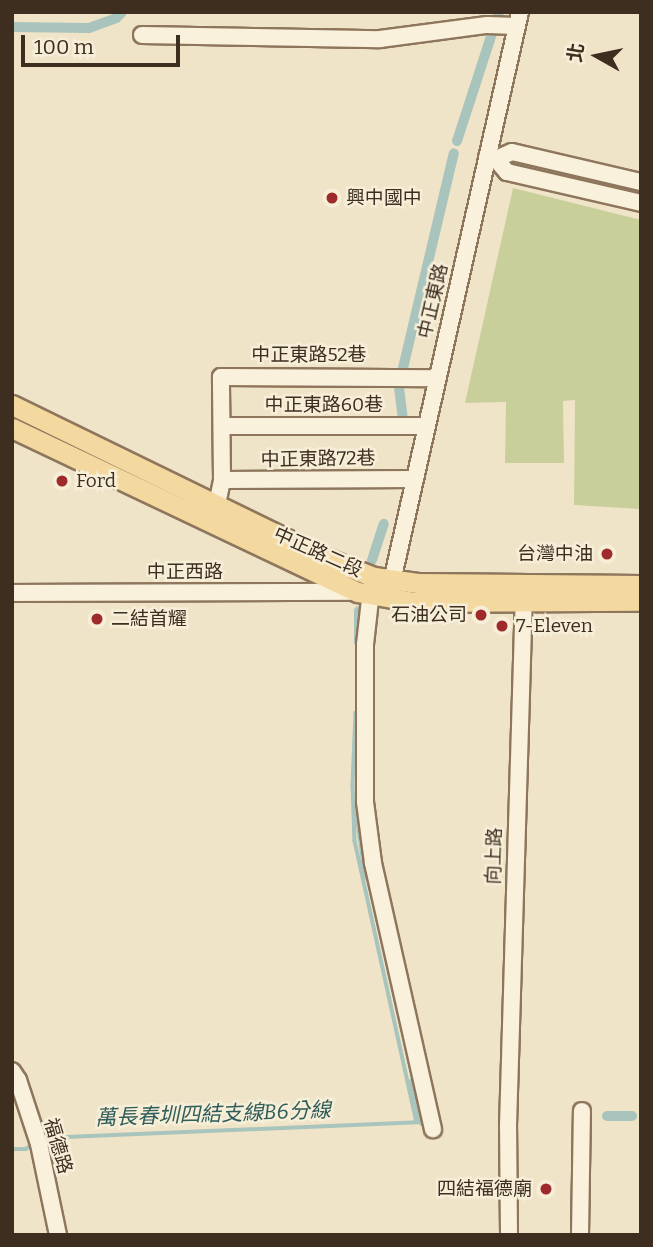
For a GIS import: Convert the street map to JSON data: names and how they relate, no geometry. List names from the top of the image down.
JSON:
{
  "streets": {
    "main road": ["中正路二段"],
    "street": [
      "中正東路",
      "中正東路52巷",
      "中正東路60巷",
      "中正東路72巷",
      "中正西路",
      "向上路",
      "福德路"
    ]
  },
  "crossings": [
    ["中正東路", "中正東路52巷"],
    ["中正東路", "中正東路60巷"],
    ["中正東路", "中正東路72巷"],
    ["中正東路", "中正路二段"],
    ["中正東路", "中正西路"],
    ["中正東路52巷", "中正東路60巷"],
    ["中正路二段", "中正西路"],
    ["中正路二段", "向上路"]
  ],
  "water": ["萬長春圳四結支線B6分線"],
  "places": [
    "興中國中",
    "Ford",
    "台灣中油",
    "石油公司",
    "二結首耀",
    "7-Eleven",
    "四結福德廟"
  ],
  "scale_bar": "100 m",
  "north": "left"
}
